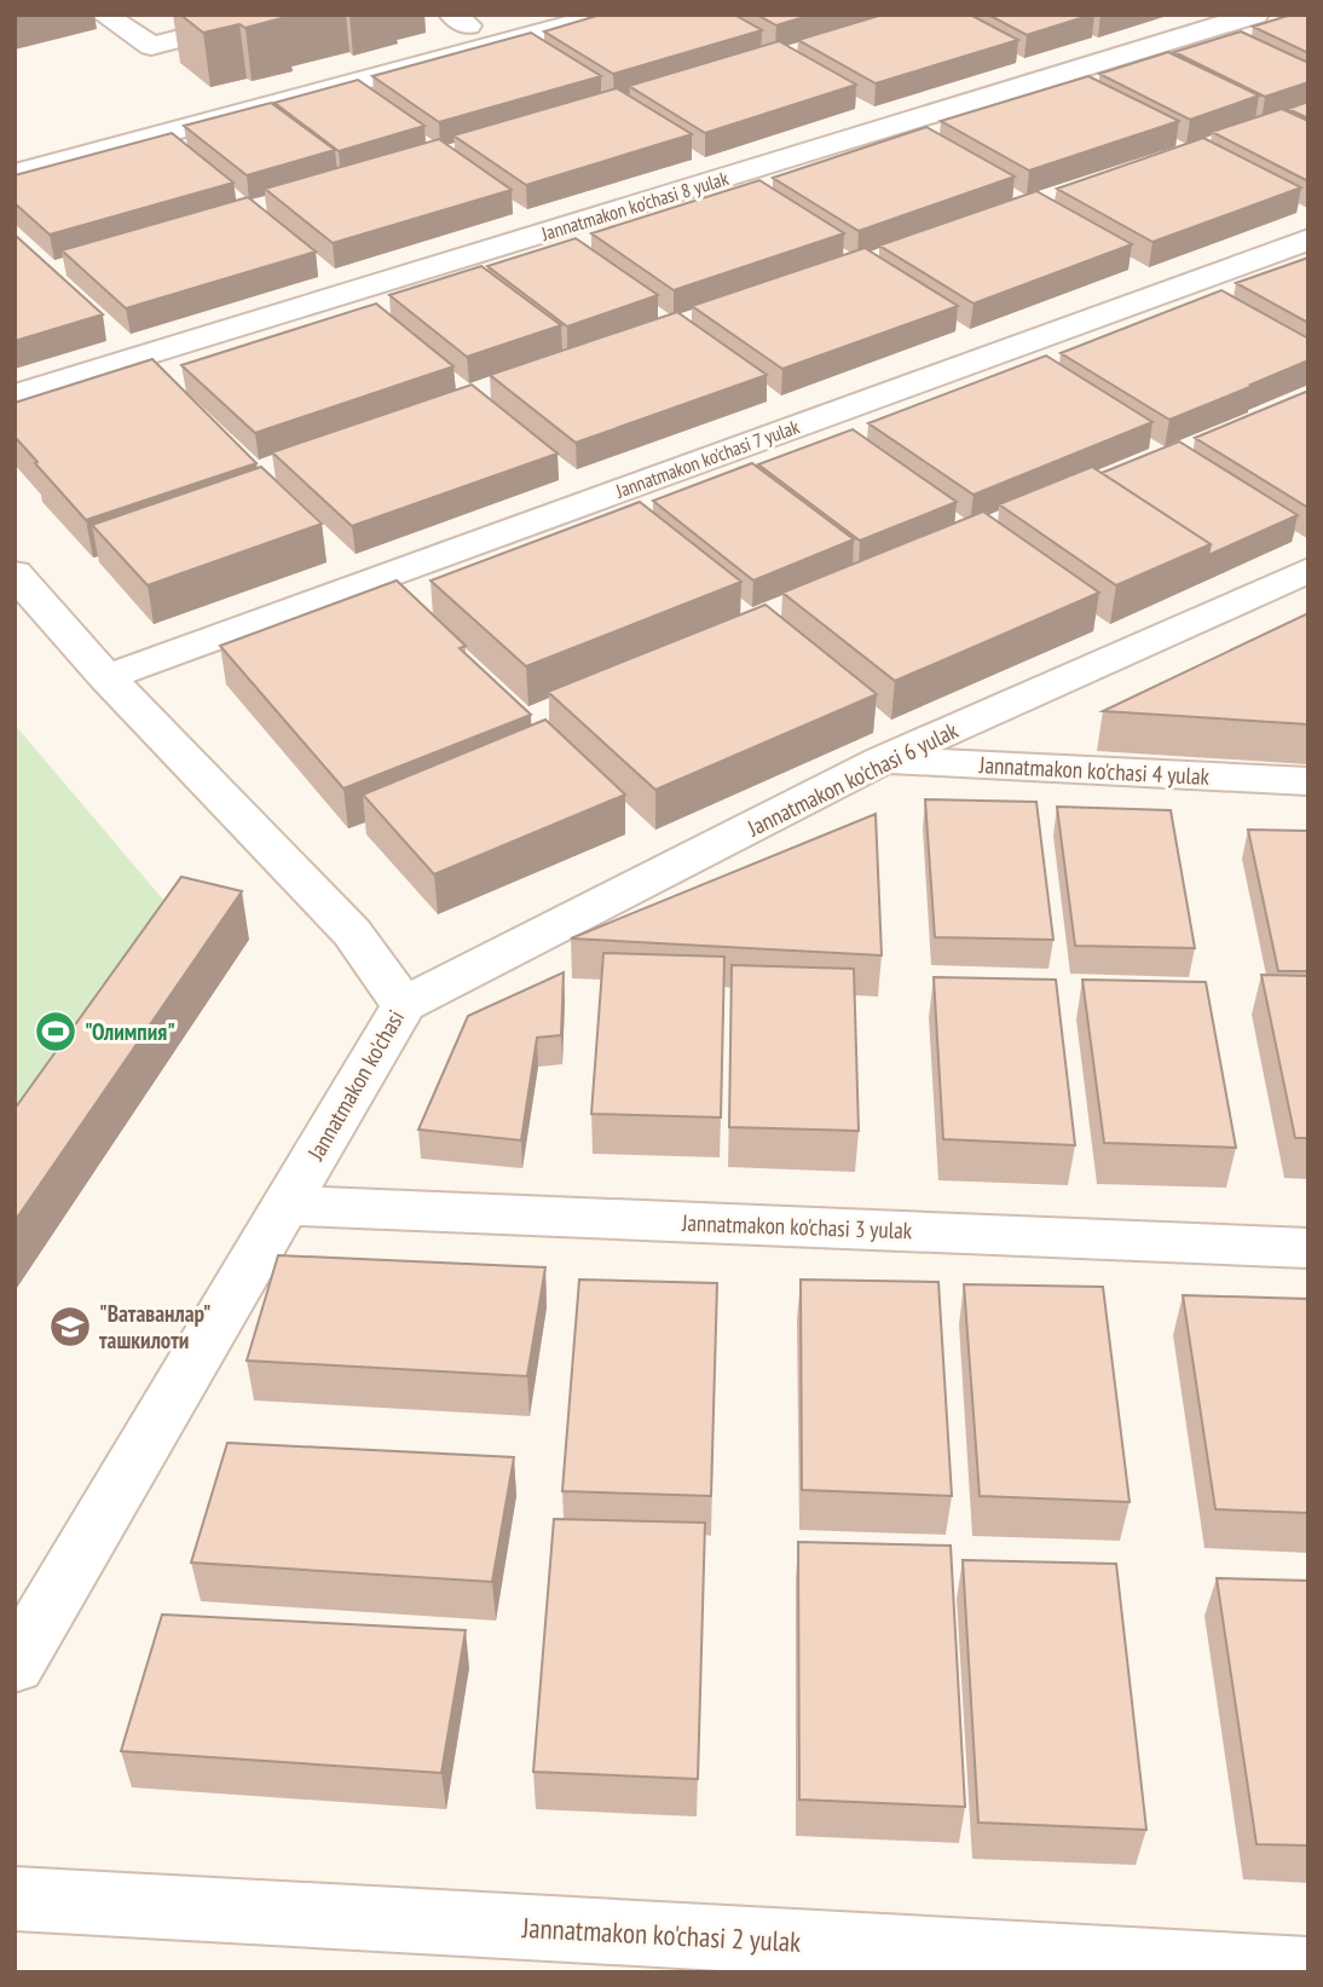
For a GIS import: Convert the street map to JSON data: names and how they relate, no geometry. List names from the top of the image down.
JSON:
{
  "streets": {
    "street": [
      "Jannatmakon ko'chasi 8 yulak",
      "Jannatmakon ko'chasi 7 yulak",
      "Jannatmakon ko'chasi 4 yulak",
      "Jannatmakon ko'chasi 6 yulak",
      "Jannatmakon ko'chasi",
      "Jannatmakon ko'chasi 3 yulak",
      "Jannatmakon ko'chasi 2 yulak"
    ]
  },
  "crossings": [
    ["Jannatmakon ko'chasi 7 yulak", "Jannatmakon ko'chasi"],
    ["Jannatmakon ko'chasi 4 yulak", "Jannatmakon ko'chasi 6 yulak"],
    ["Jannatmakon ko'chasi 6 yulak", "Jannatmakon ko'chasi"],
    ["Jannatmakon ko'chasi", "Jannatmakon ko'chasi 3 yulak"]
  ],
  "places": {
    "sports": ["\"Олимпия\""],
    "school or university": ["\"Ватаванлар\" ташкилоти"]
  }
}
